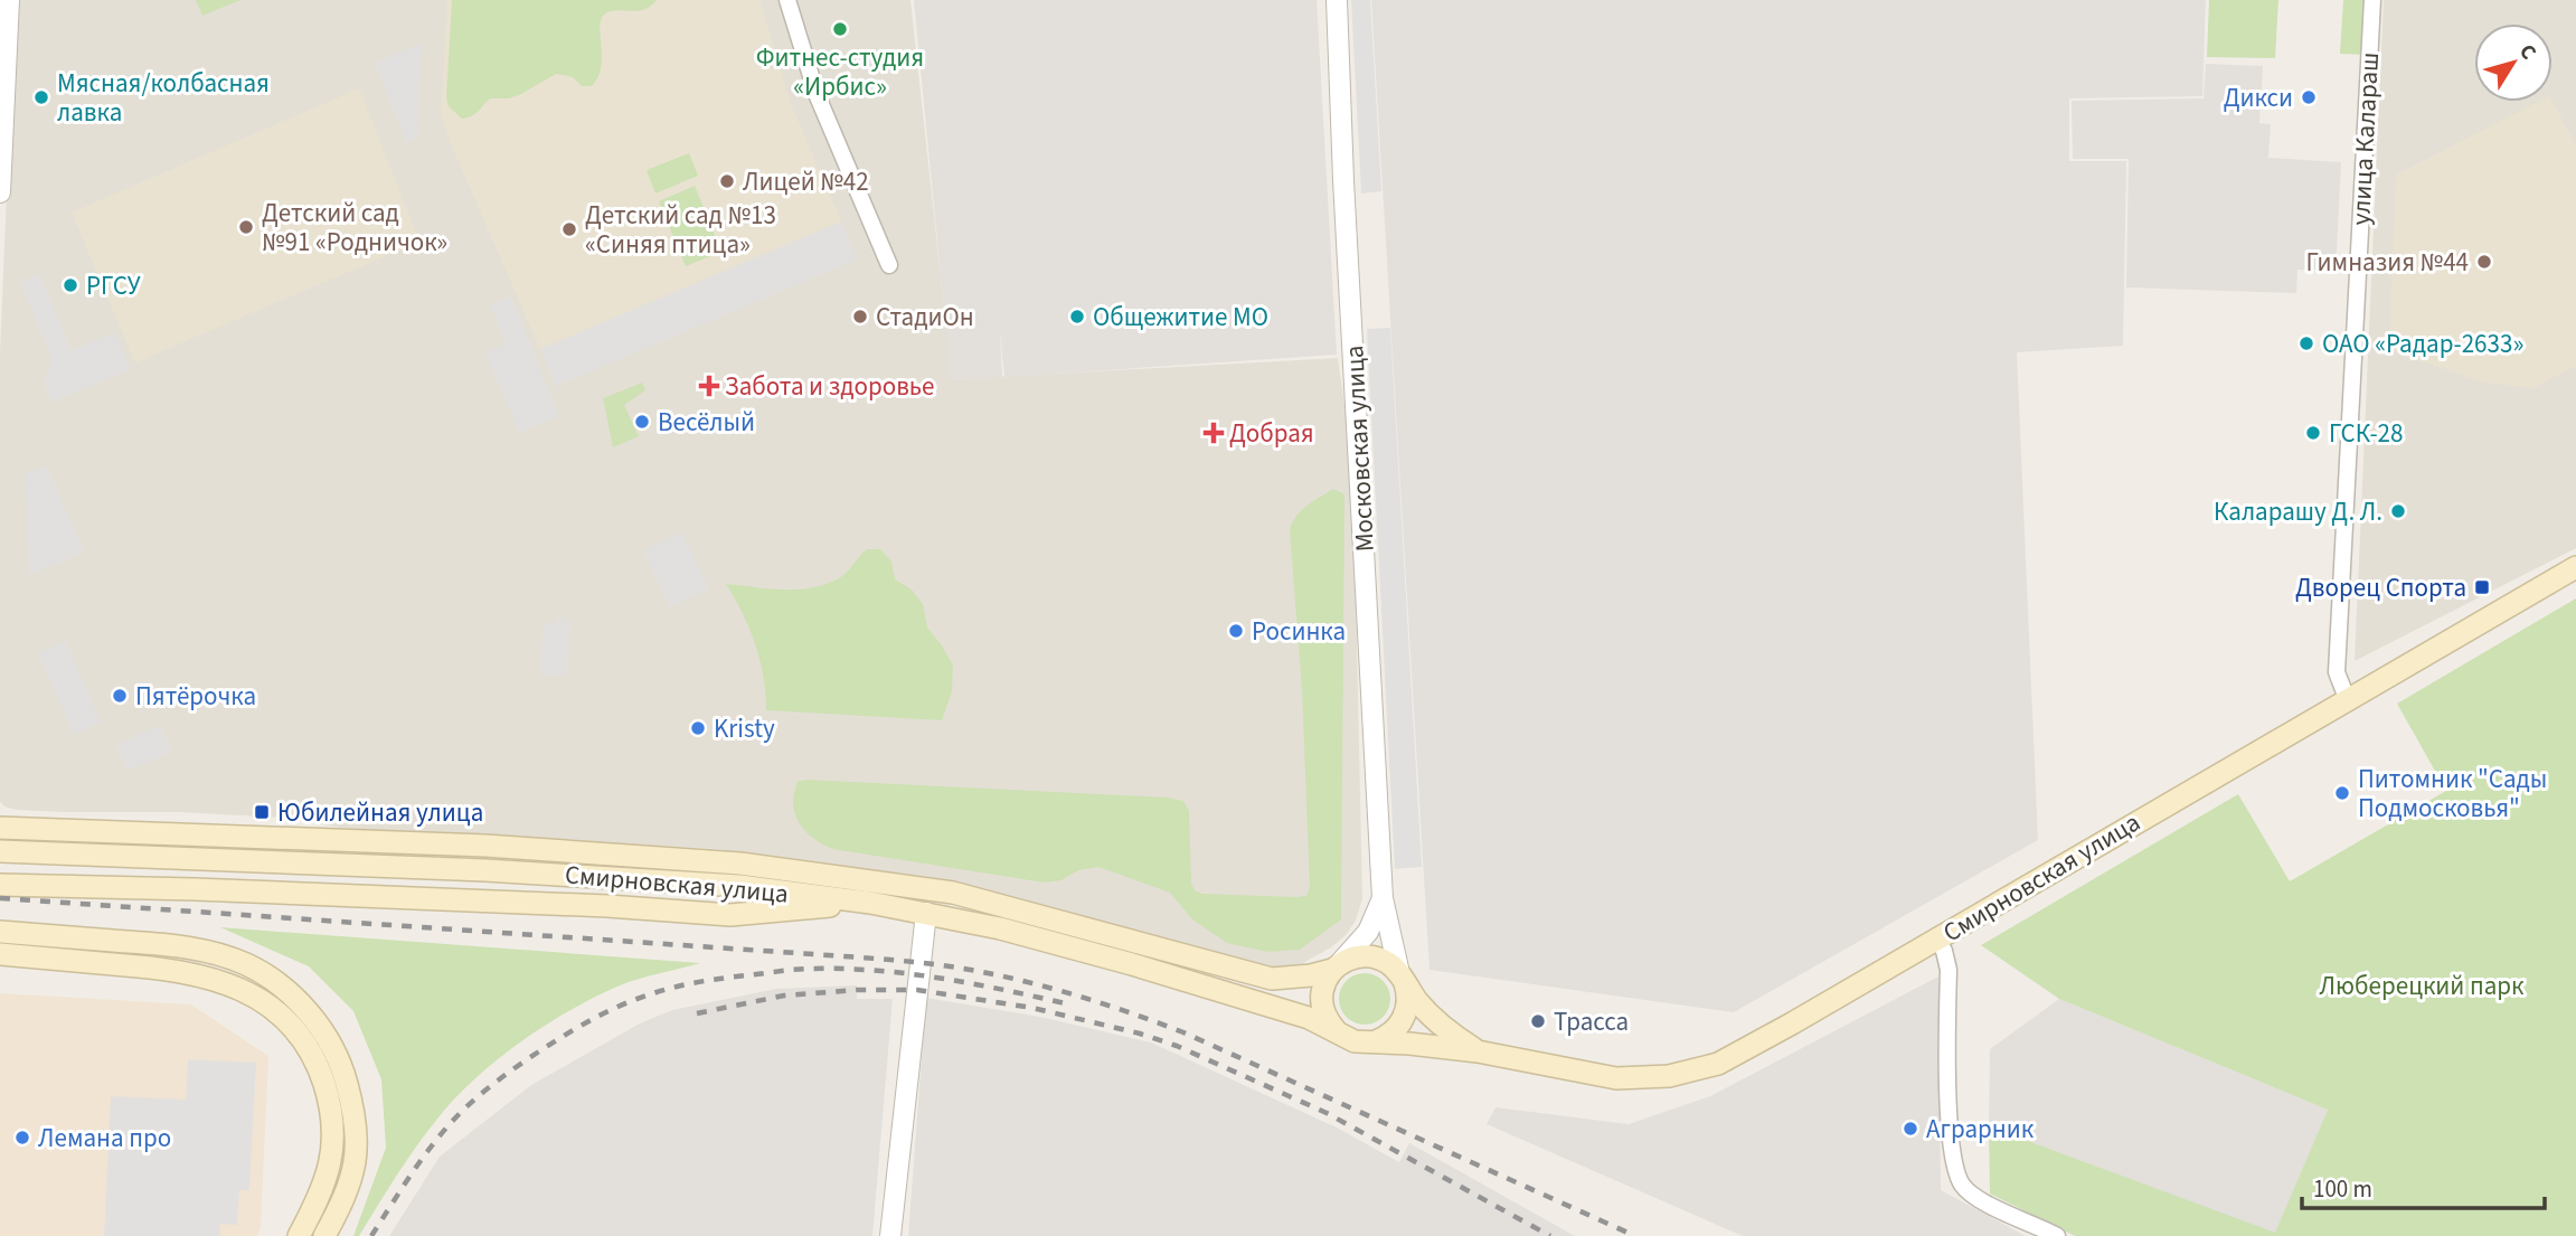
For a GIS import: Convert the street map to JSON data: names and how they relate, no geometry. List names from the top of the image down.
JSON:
{
  "streets": {
    "main road": ["Смирновская улица"],
    "street": ["улица Калараш", "Московская улица"]
  },
  "crossings": [
    ["улица Калараш", "Смирновская улица"],
    ["Московская улица", "Смирновская улица"]
  ],
  "parks": ["Люберецкий парк"],
  "places": {
    "other": [
      "Фитнес-студия «Ирбис»",
      "Мясная/колбасная лавка",
      "Дикси",
      "Лицей №42",
      "Детский сад №91 «Родничок»",
      "Детский сад №13 «Синяя птица»",
      "Гимназия №44",
      "РГСУ",
      "СтадиОн",
      "Общежитие МО",
      "ОАО «Радар-2633»",
      "Весёлый",
      "ГСК-28",
      "Каларашу Д. Л.",
      "Росинка",
      "Пятёрочка",
      "Kristy",
      "Питомник \"Сады Подмосковья\"",
      "Трасса",
      "Аграрник",
      "Лемана про"
    ],
    "health": ["Забота и здоровье", "Добрая"],
    "transit": ["Дворец Спорта", "Юбилейная улица"]
  },
  "scale_bar": "100 m",
  "north": "top right"
}
